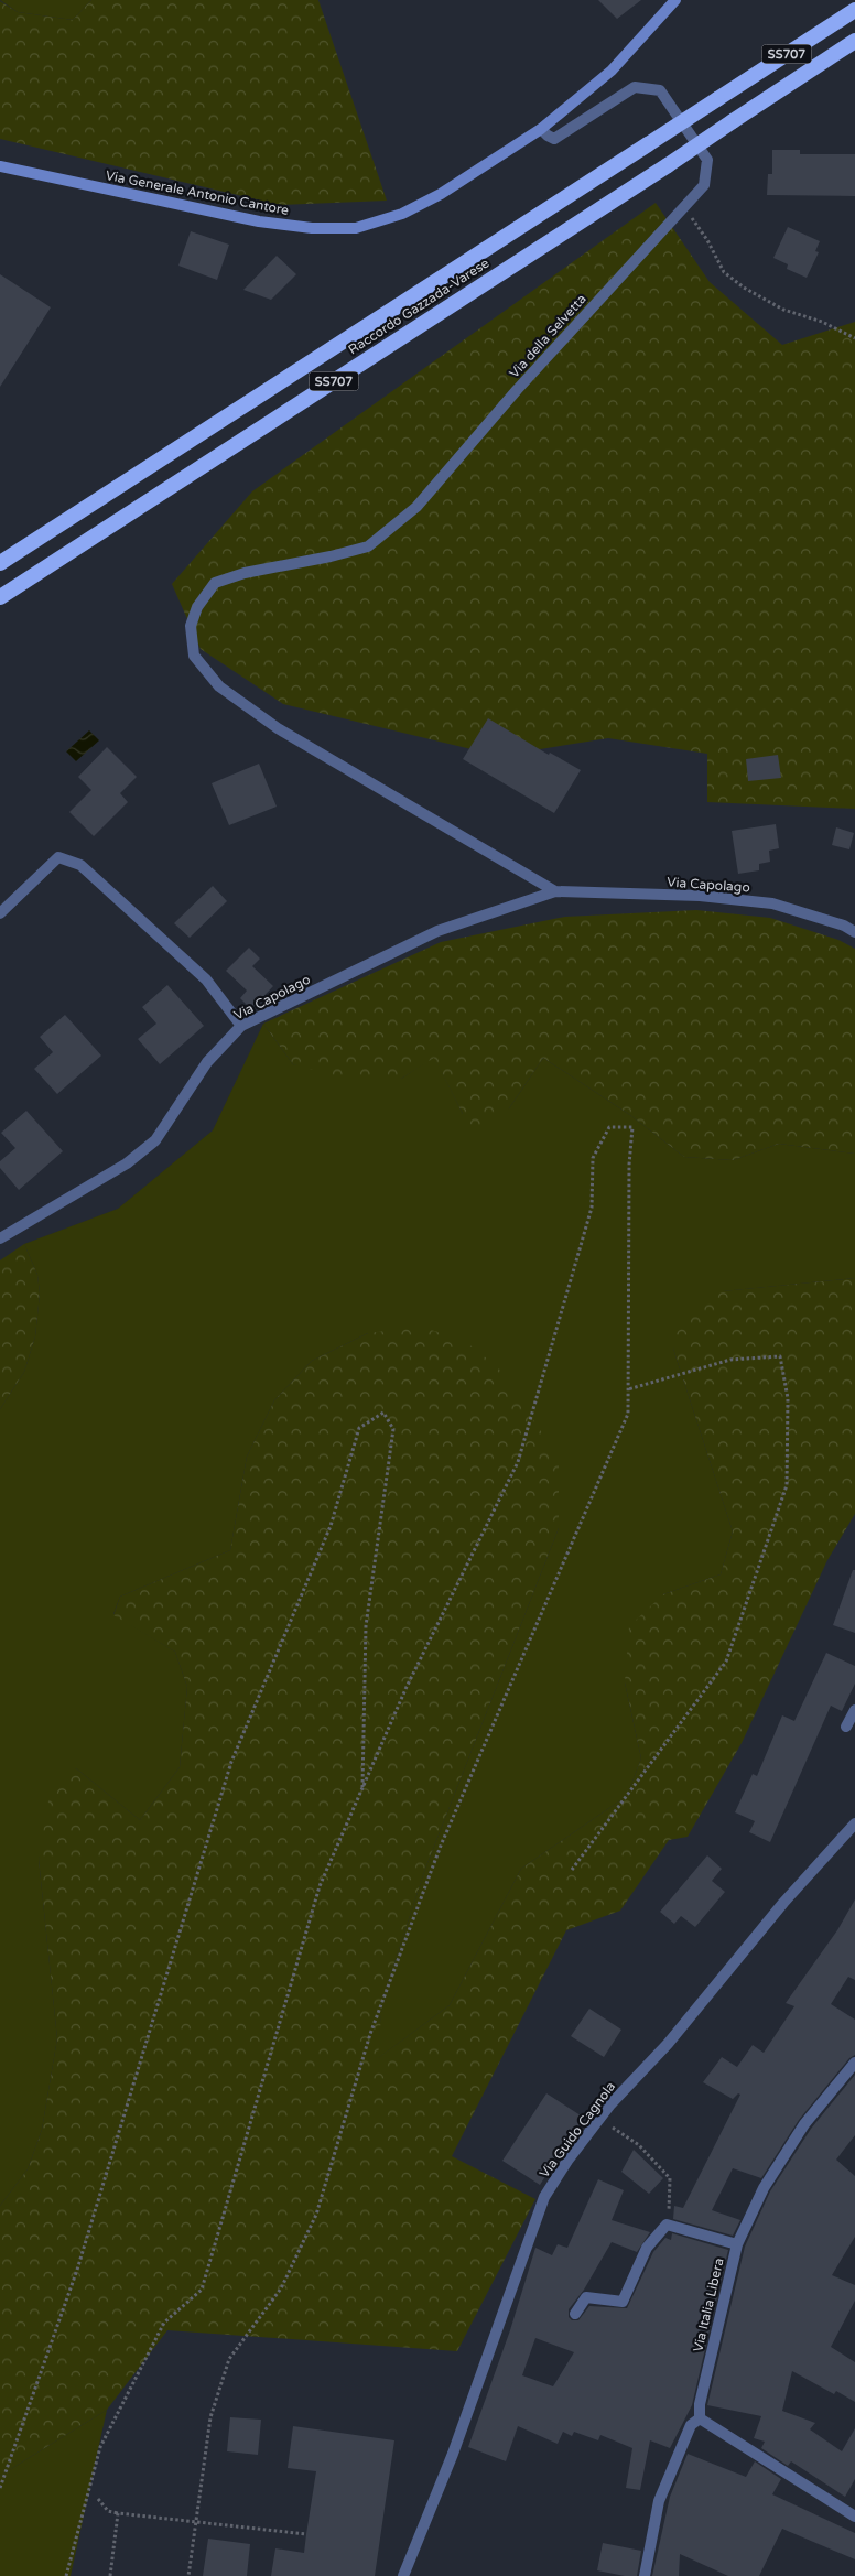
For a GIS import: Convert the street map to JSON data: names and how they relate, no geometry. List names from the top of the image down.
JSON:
{
  "streets": {
    "highway": ["SS707", "Raccordo Gazzada-Varese"],
    "main road": ["Via Generale Antonio Cantore"],
    "street": [
      "Via della Selvetta",
      "Via Capolago",
      "Via Guido Cagnola",
      "Via Italia Libera"
    ]
  },
  "crossings": [
    ["Via Generale Antonio Cantore", "Via della Selvetta"],
    ["Via della Selvetta", "Via Capolago"]
  ]
}
